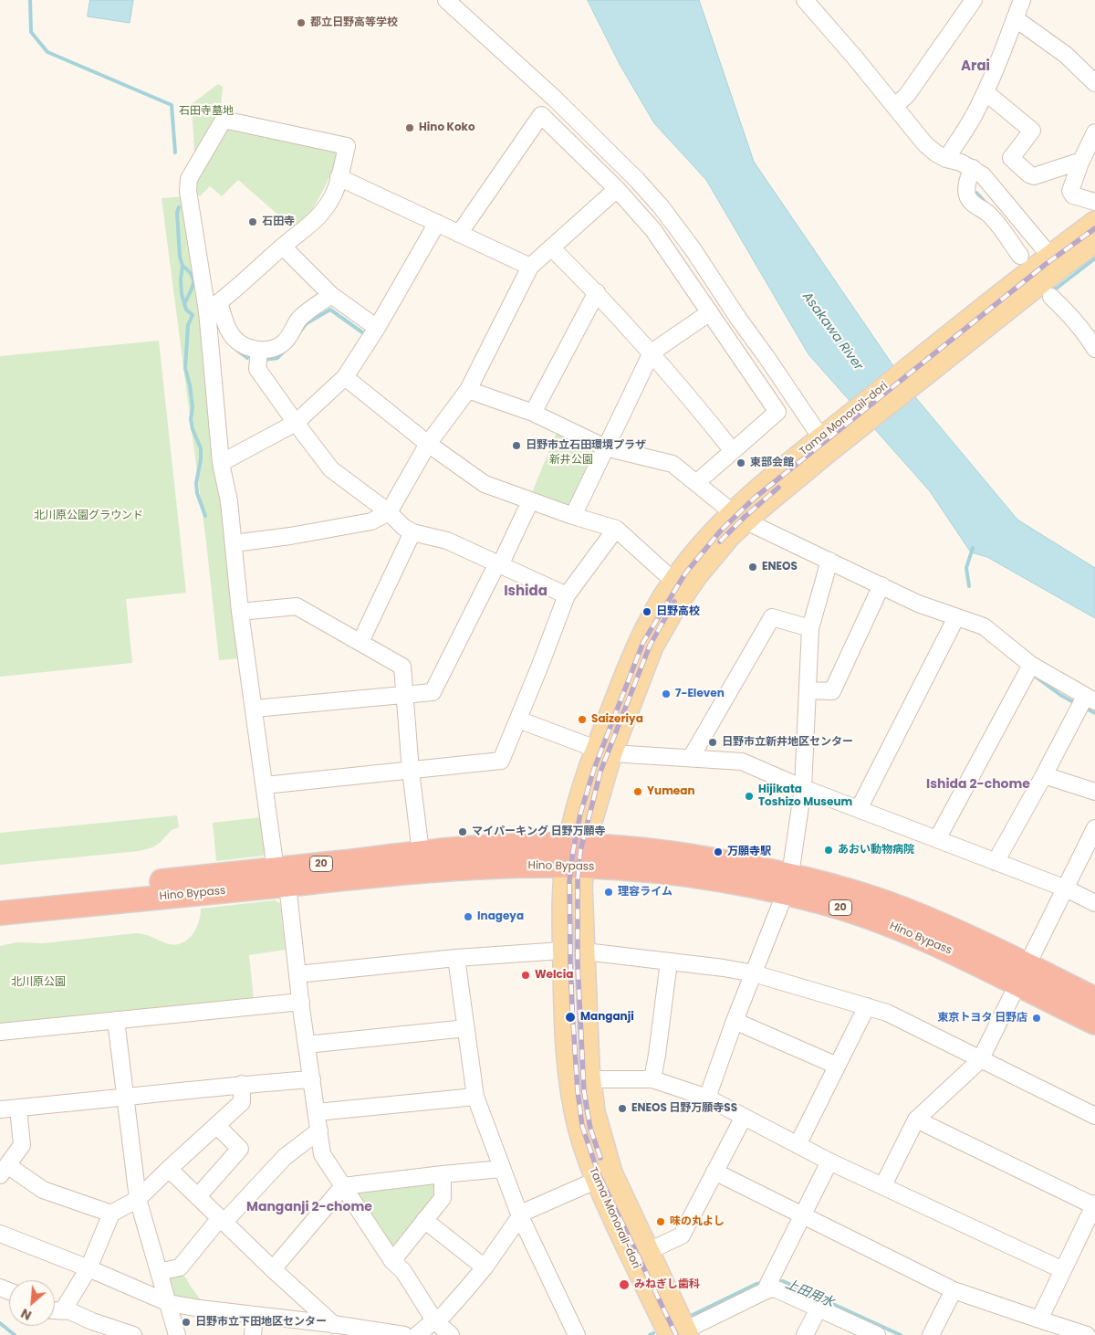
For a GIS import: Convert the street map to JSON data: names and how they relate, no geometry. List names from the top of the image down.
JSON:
{
  "streets": {
    "highway": ["20", "Hino Bypass"],
    "main road": ["Tama Monorail-dori"]
  },
  "crossings": [
    ["Tama Monorail-dori", "Hino Bypass"]
  ],
  "districts": [
    "Arai",
    "Ishida",
    "Ishida 2-chome",
    "Manganji 2-chome"
  ],
  "water": ["Asakawa River", "上田用水"],
  "parks": [
    "石田寺墓地",
    "新井公園",
    "北川原公園グラウンド",
    "北川原公園"
  ],
  "places": [
    "都立日野高等学校",
    "Hino Koko",
    "石田寺",
    "日野市立石田環境プラザ",
    "東部会館",
    "ENEOS",
    "日野高校",
    "7-Eleven",
    "Saizeriya",
    "日野市立新井地区センター",
    "Yumean",
    "Hijikata Toshizo Museum",
    "マイパーキング 日野万願寺",
    "あおい動物病院",
    "万願寺駅",
    "理容ライム",
    "Inageya",
    "Welcia",
    "Manganji",
    "東京トヨタ 日野店",
    "ENEOS 日野万願寺SS",
    "味の丸よし",
    "みねぎし歯科",
    "日野市立下田地区センター"
  ],
  "north": "bottom left"
}
